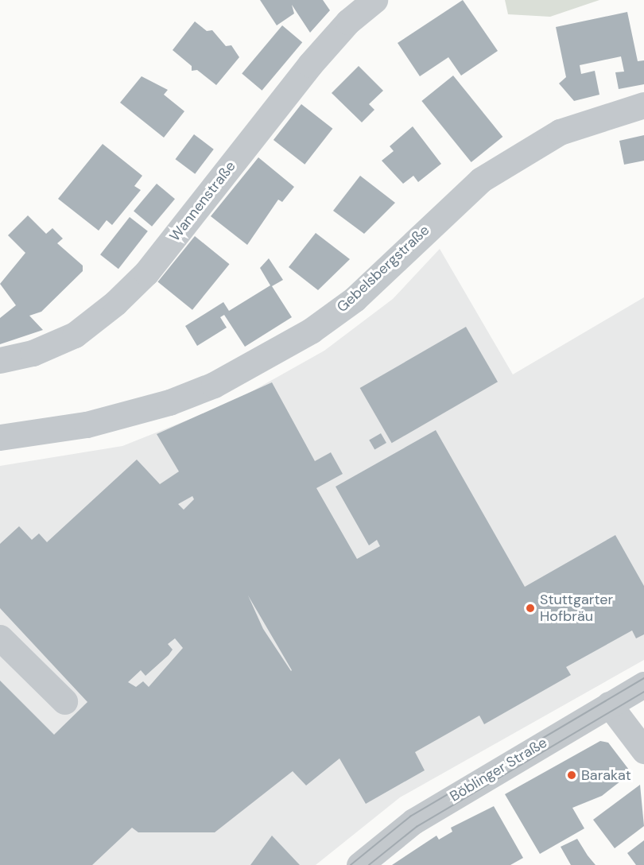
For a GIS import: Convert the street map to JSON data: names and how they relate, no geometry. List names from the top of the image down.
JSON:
{
  "streets": {
    "street": ["Wannenstraße", "Gebelsbergstraße", "Böblinger Straße"]
  },
  "places": ["Stuttgarter Hofbräu", "Barakat"]
}
